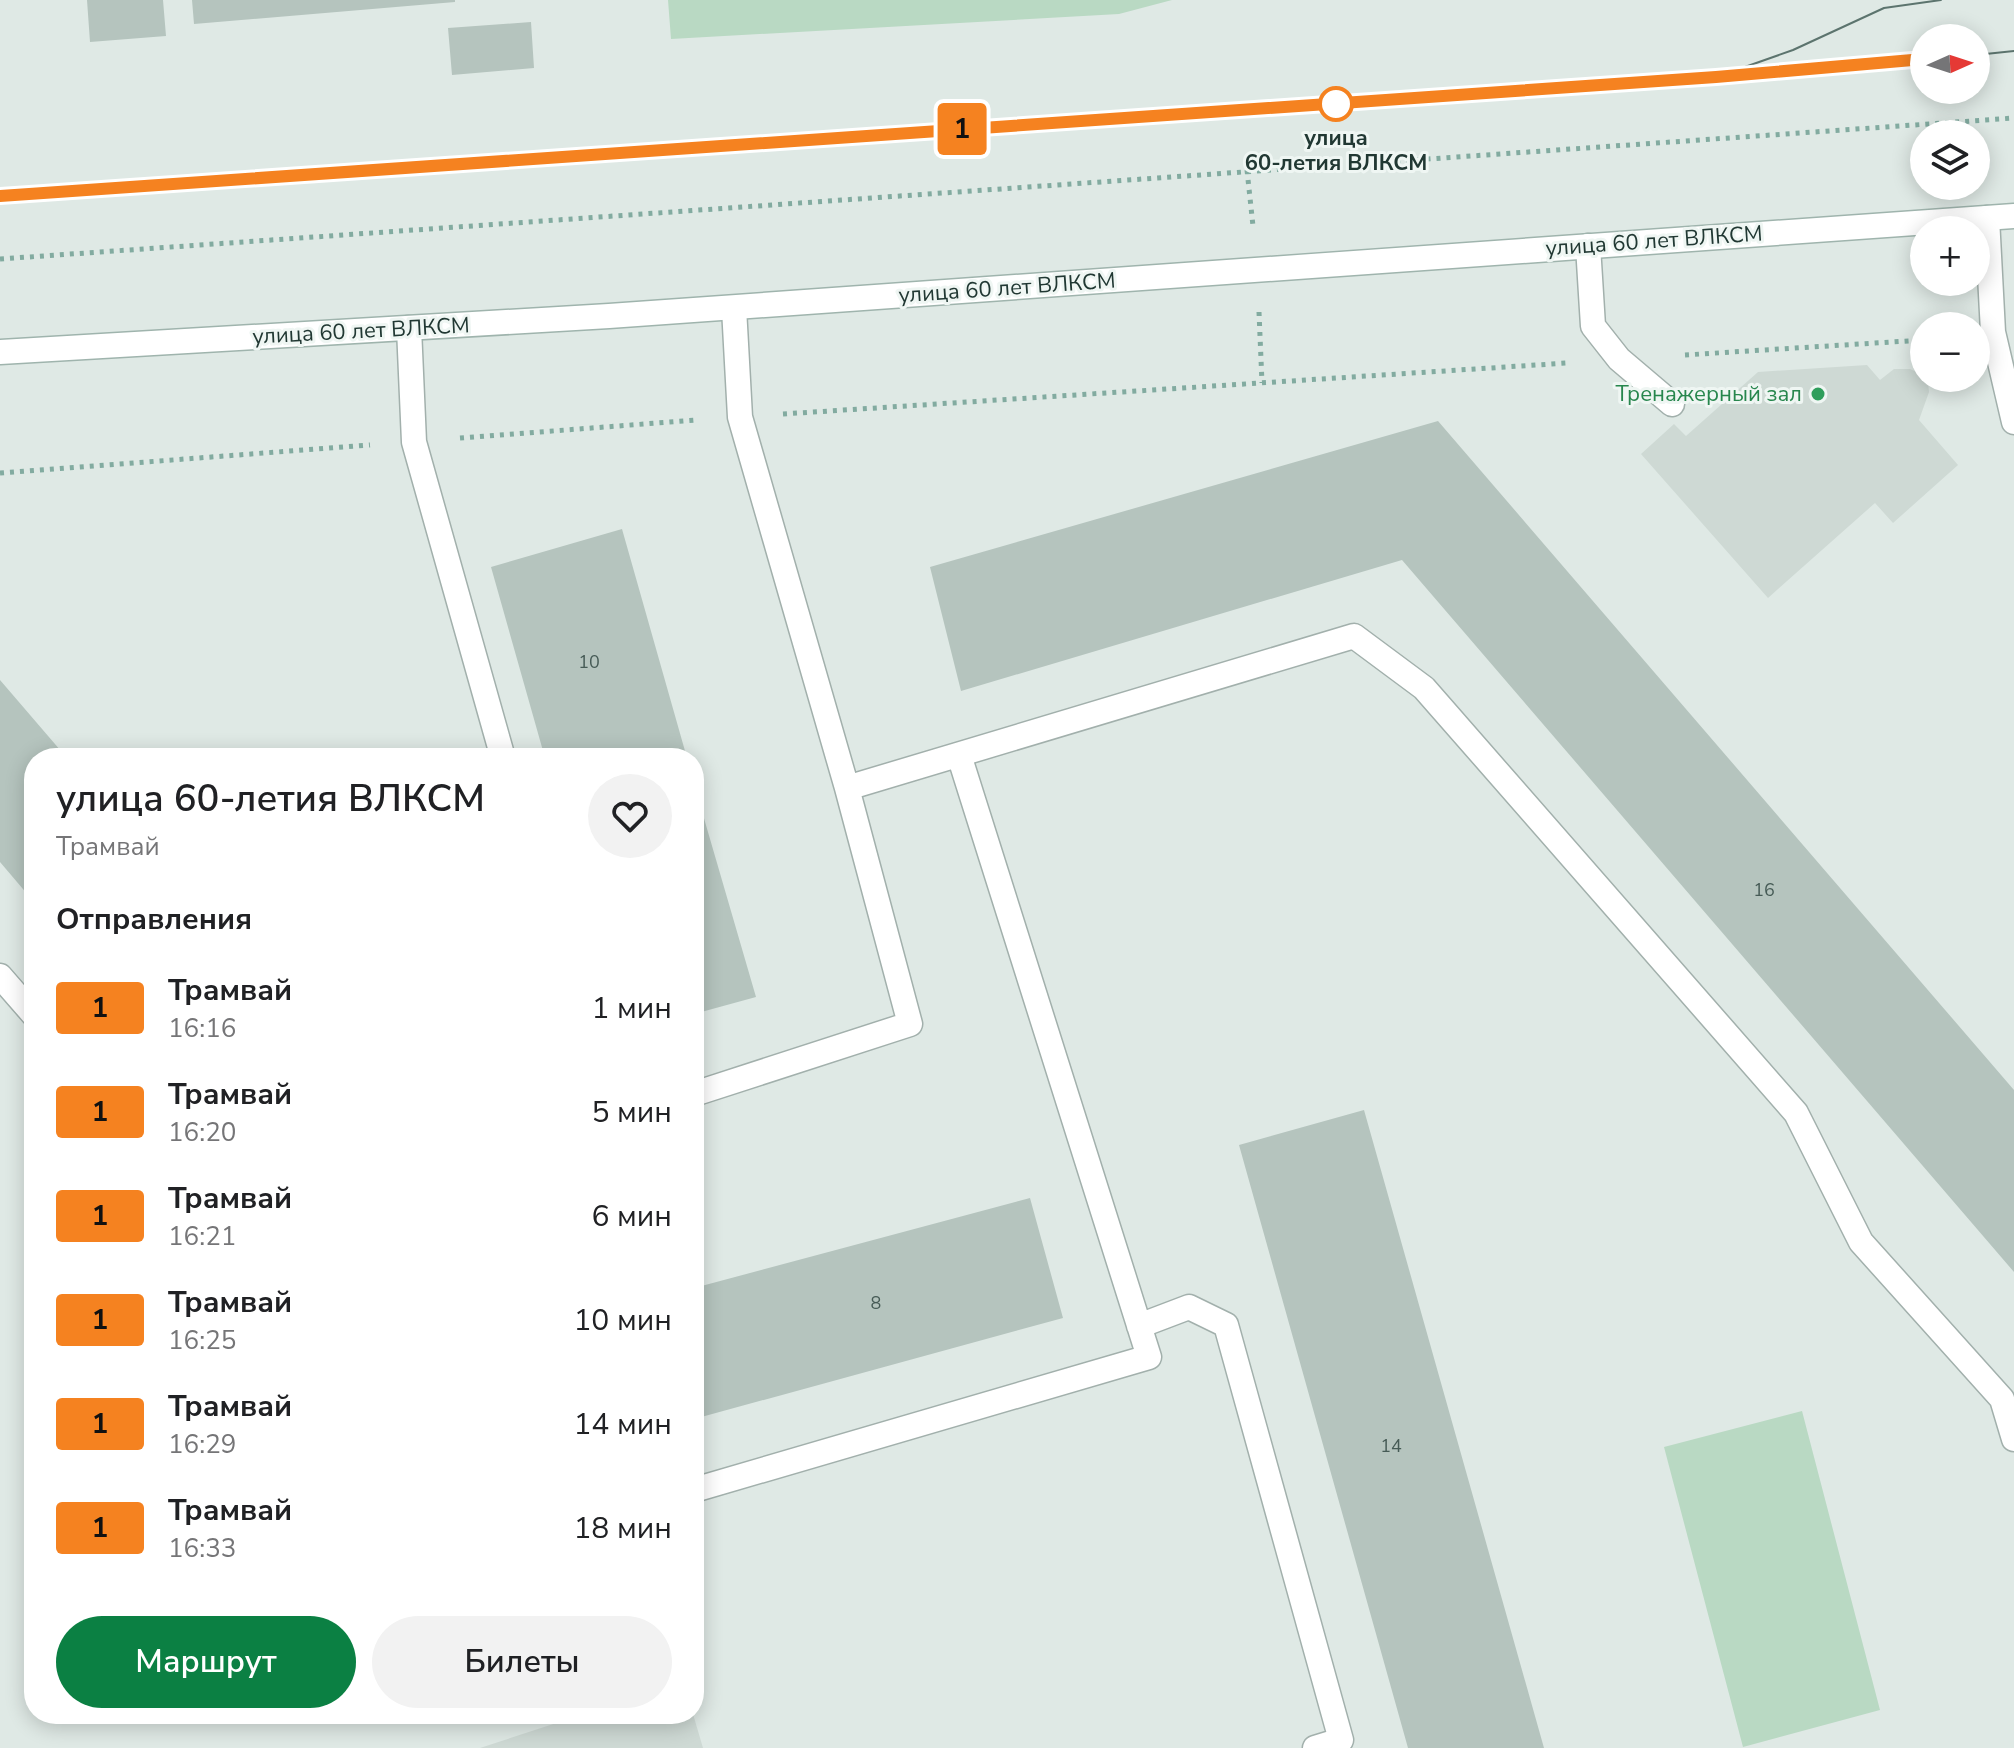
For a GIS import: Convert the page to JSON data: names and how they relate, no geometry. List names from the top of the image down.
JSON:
{
  "streets": {
    "street": ["улица 60 лет ВЛКСМ"]
  },
  "places": ["улица 60-летия ВЛКСМ", "Тренажерный зал"],
  "lines": ["tram line 1"],
  "house_numbers": [
    "10",
    "16",
    "8",
    "14"
  ],
  "north": "right",
  "page": {
    "on_map": "1",
    "map_buttons": ["+", "−"],
    "heading": [
      ["улица 60-летия ВЛКСМ", "Трамвай"],
      "Отправления"
    ],
    "list": [
      {
        "mark": "1",
        "name": "Трамвай",
        "note": "16:16",
        "value": "1 мин"
      },
      {
        "mark": "1",
        "name": "Трамвай",
        "note": "16:20",
        "value": "5 мин"
      },
      {
        "mark": "1",
        "name": "Трамвай",
        "note": "16:21",
        "value": "6 мин"
      },
      {
        "mark": "1",
        "name": "Трамвай",
        "note": "16:25",
        "value": "10 мин"
      },
      {
        "mark": "1",
        "name": "Трамвай",
        "note": "16:29",
        "value": "14 мин"
      },
      {
        "mark": "1",
        "name": "Трамвай",
        "note": "16:33",
        "value": "18 мин"
      }
    ],
    "buttons": ["Маршрут", "Билеты"]
  }
}
